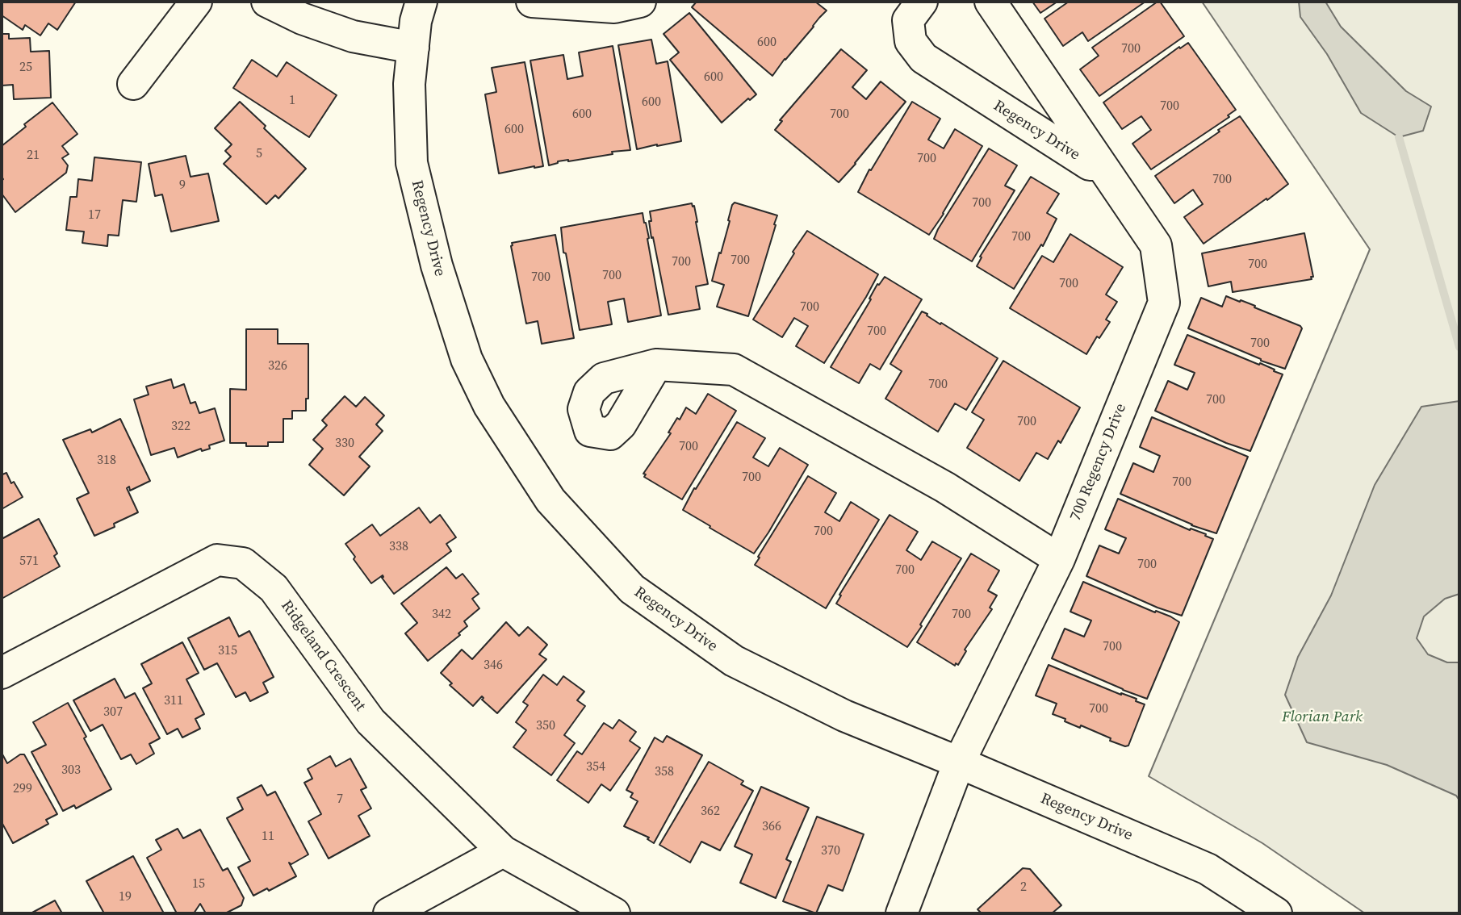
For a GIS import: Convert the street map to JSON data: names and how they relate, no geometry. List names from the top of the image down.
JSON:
{
  "streets": {
    "street": ["Regency Drive", "700 Regency Drive", "Ridgeland Crescent"]
  },
  "crossings": [
    ["Regency Drive", "700 Regency Drive"]
  ],
  "parks": ["Florian Park"],
  "house_numbers": [
    "600",
    "700",
    "25",
    "600",
    "1",
    "600",
    "700",
    "600",
    "700",
    "600",
    "5",
    "21",
    "700",
    "700",
    "9",
    "700",
    "17",
    "700",
    "700",
    "700",
    "700",
    "700",
    "700",
    "700",
    "700",
    "700",
    "700",
    "326",
    "700",
    "700",
    "700",
    "322",
    "330",
    "700",
    "318",
    "700",
    "700",
    "700",
    "338",
    "571",
    "700",
    "700",
    "342",
    "700",
    "700",
    "315",
    "346",
    "311",
    "700",
    "307",
    "350",
    "354",
    "303",
    "358",
    "299",
    "7",
    "362",
    "366",
    "11",
    "370",
    "15",
    "2",
    "19"
  ]
}
